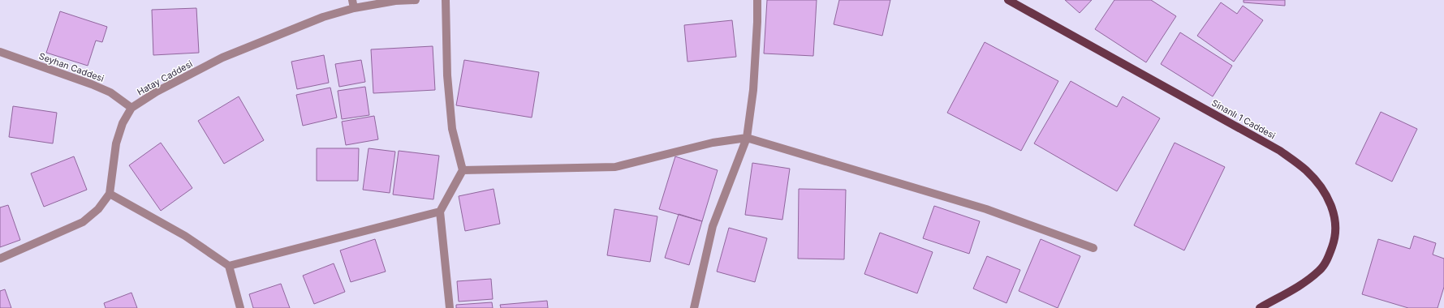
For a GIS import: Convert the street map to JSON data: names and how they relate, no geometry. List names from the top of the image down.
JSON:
{
  "streets": {
    "main road": ["Sinanlı 1 Caddesi"],
    "street": ["Seyhan Caddesi", "Hatay Caddesi"]
  },
  "crossings": [
    ["Seyhan Caddesi", "Hatay Caddesi"]
  ]
}
